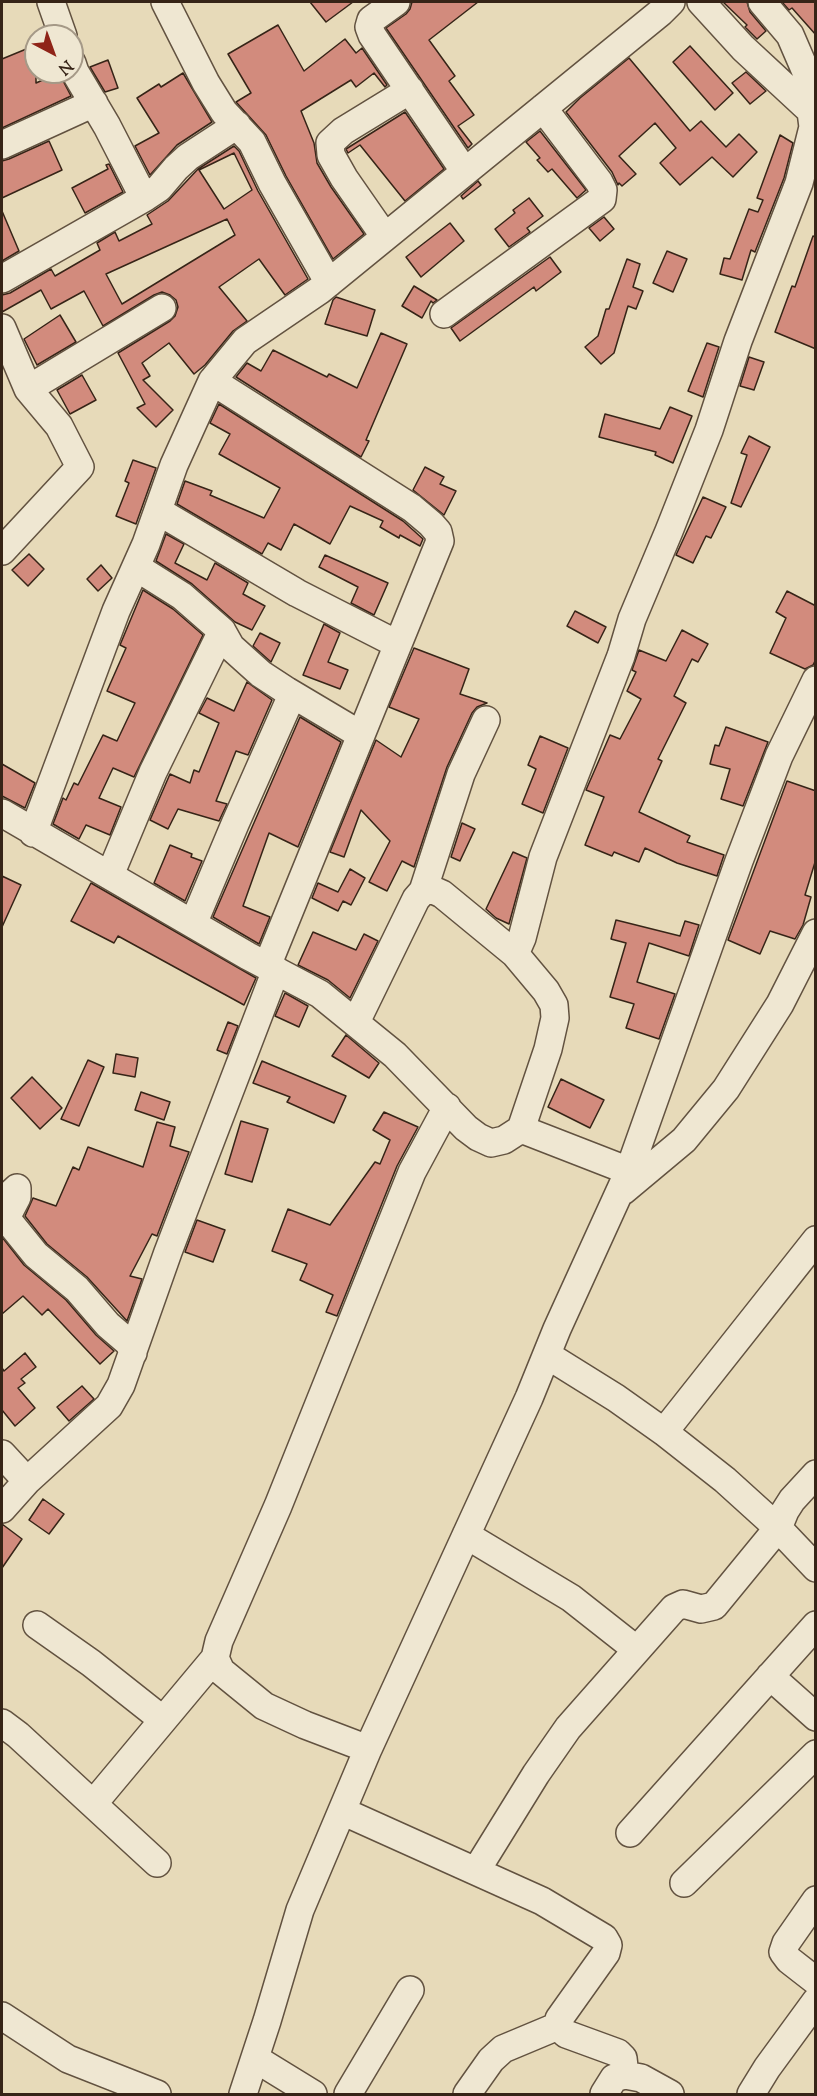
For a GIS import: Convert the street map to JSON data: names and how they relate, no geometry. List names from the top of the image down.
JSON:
{
  "north": "bottom right"
}
